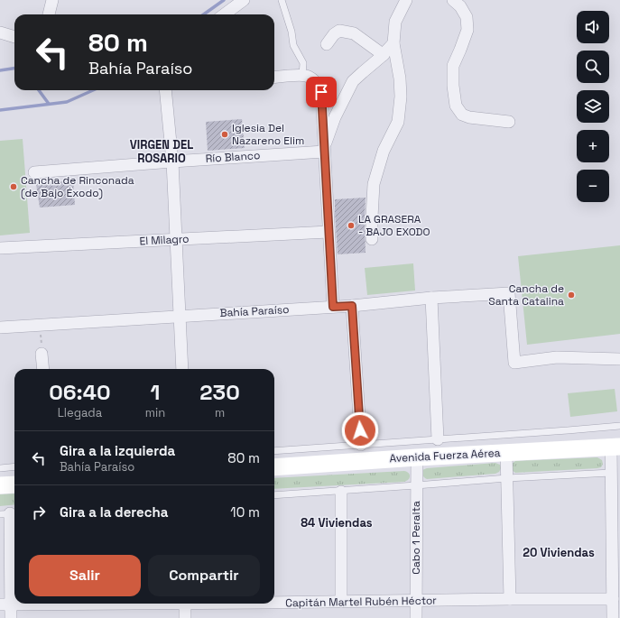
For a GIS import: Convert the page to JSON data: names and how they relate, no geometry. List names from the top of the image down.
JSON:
{
  "streets": {
    "main road": ["Avenida Fuerza Aérea"],
    "street": [
      "Río Blanco",
      "El Milagro",
      "Bahía Paraíso",
      "Cabo 1 Peralta",
      "Capitán Martel Rubén Héctor"
    ]
  },
  "crossings": [
    ["Avenida Fuerza Aérea", "Cabo 1 Peralta"],
    ["Cabo 1 Peralta", "Capitán Martel Rubén Héctor"]
  ],
  "districts": ["VIRGEN DEL ROSARIO", "84 Viviendas", "20 Viviendas"],
  "places": [
    "Iglesia Del Nazareno Elim",
    "Cancha de Rinconada (de Bajo Éxodo)",
    "LA GRASERA - BAJO EXODO",
    "Cancha de Santa Catalina"
  ],
  "page": {
    "map_buttons": ["+", "−"],
    "turn": ["80 m", "Bahía Paraíso"],
    "eta": [
      "06:40",
      "Llegada",
      "1",
      "min",
      "230",
      "m"
    ],
    "list": [
      {
        "name": "Gira a la izquierda",
        "note": "Bahía Paraíso",
        "value": "80 m"
      },
      {
        "name": "Gira a la derecha",
        "value": "10 m"
      }
    ],
    "buttons": ["Salir", "Compartir"]
  }
}
